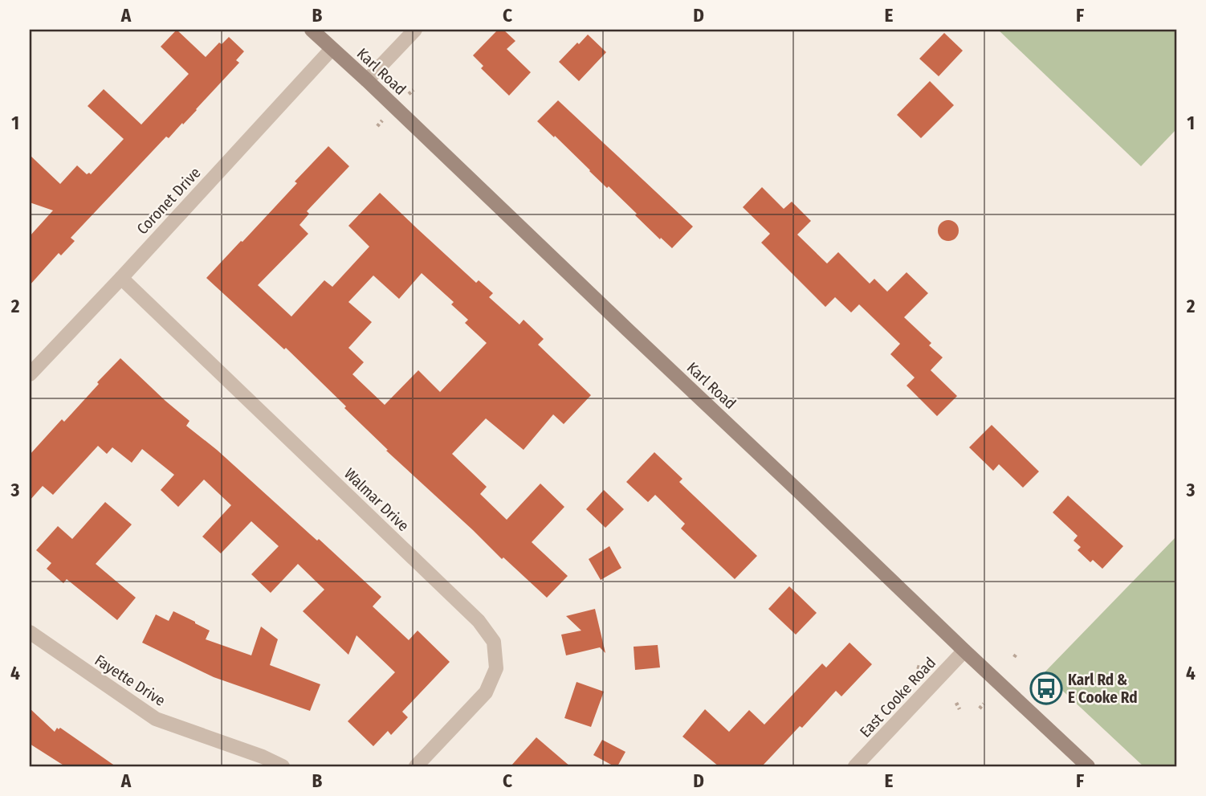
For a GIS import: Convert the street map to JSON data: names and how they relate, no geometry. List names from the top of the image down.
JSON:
{
  "streets": {
    "main road": ["Karl Road"],
    "street": [
      "Coronet Drive",
      "Walmar Drive",
      "Fayette Drive",
      "East Cooke Road"
    ]
  },
  "crossings": [
    ["Karl Road", "Coronet Drive"],
    ["Karl Road", "East Cooke Road"],
    ["Coronet Drive", "Walmar Drive"]
  ],
  "places": {
    "bus stop": ["Karl Rd & E Cooke Rd"]
  },
  "grid": {
    "columns": [
      "A",
      "B",
      "C",
      "D",
      "E",
      "F"
    ],
    "rows": [
      "1",
      "2",
      "3",
      "4"
    ]
  }
}
